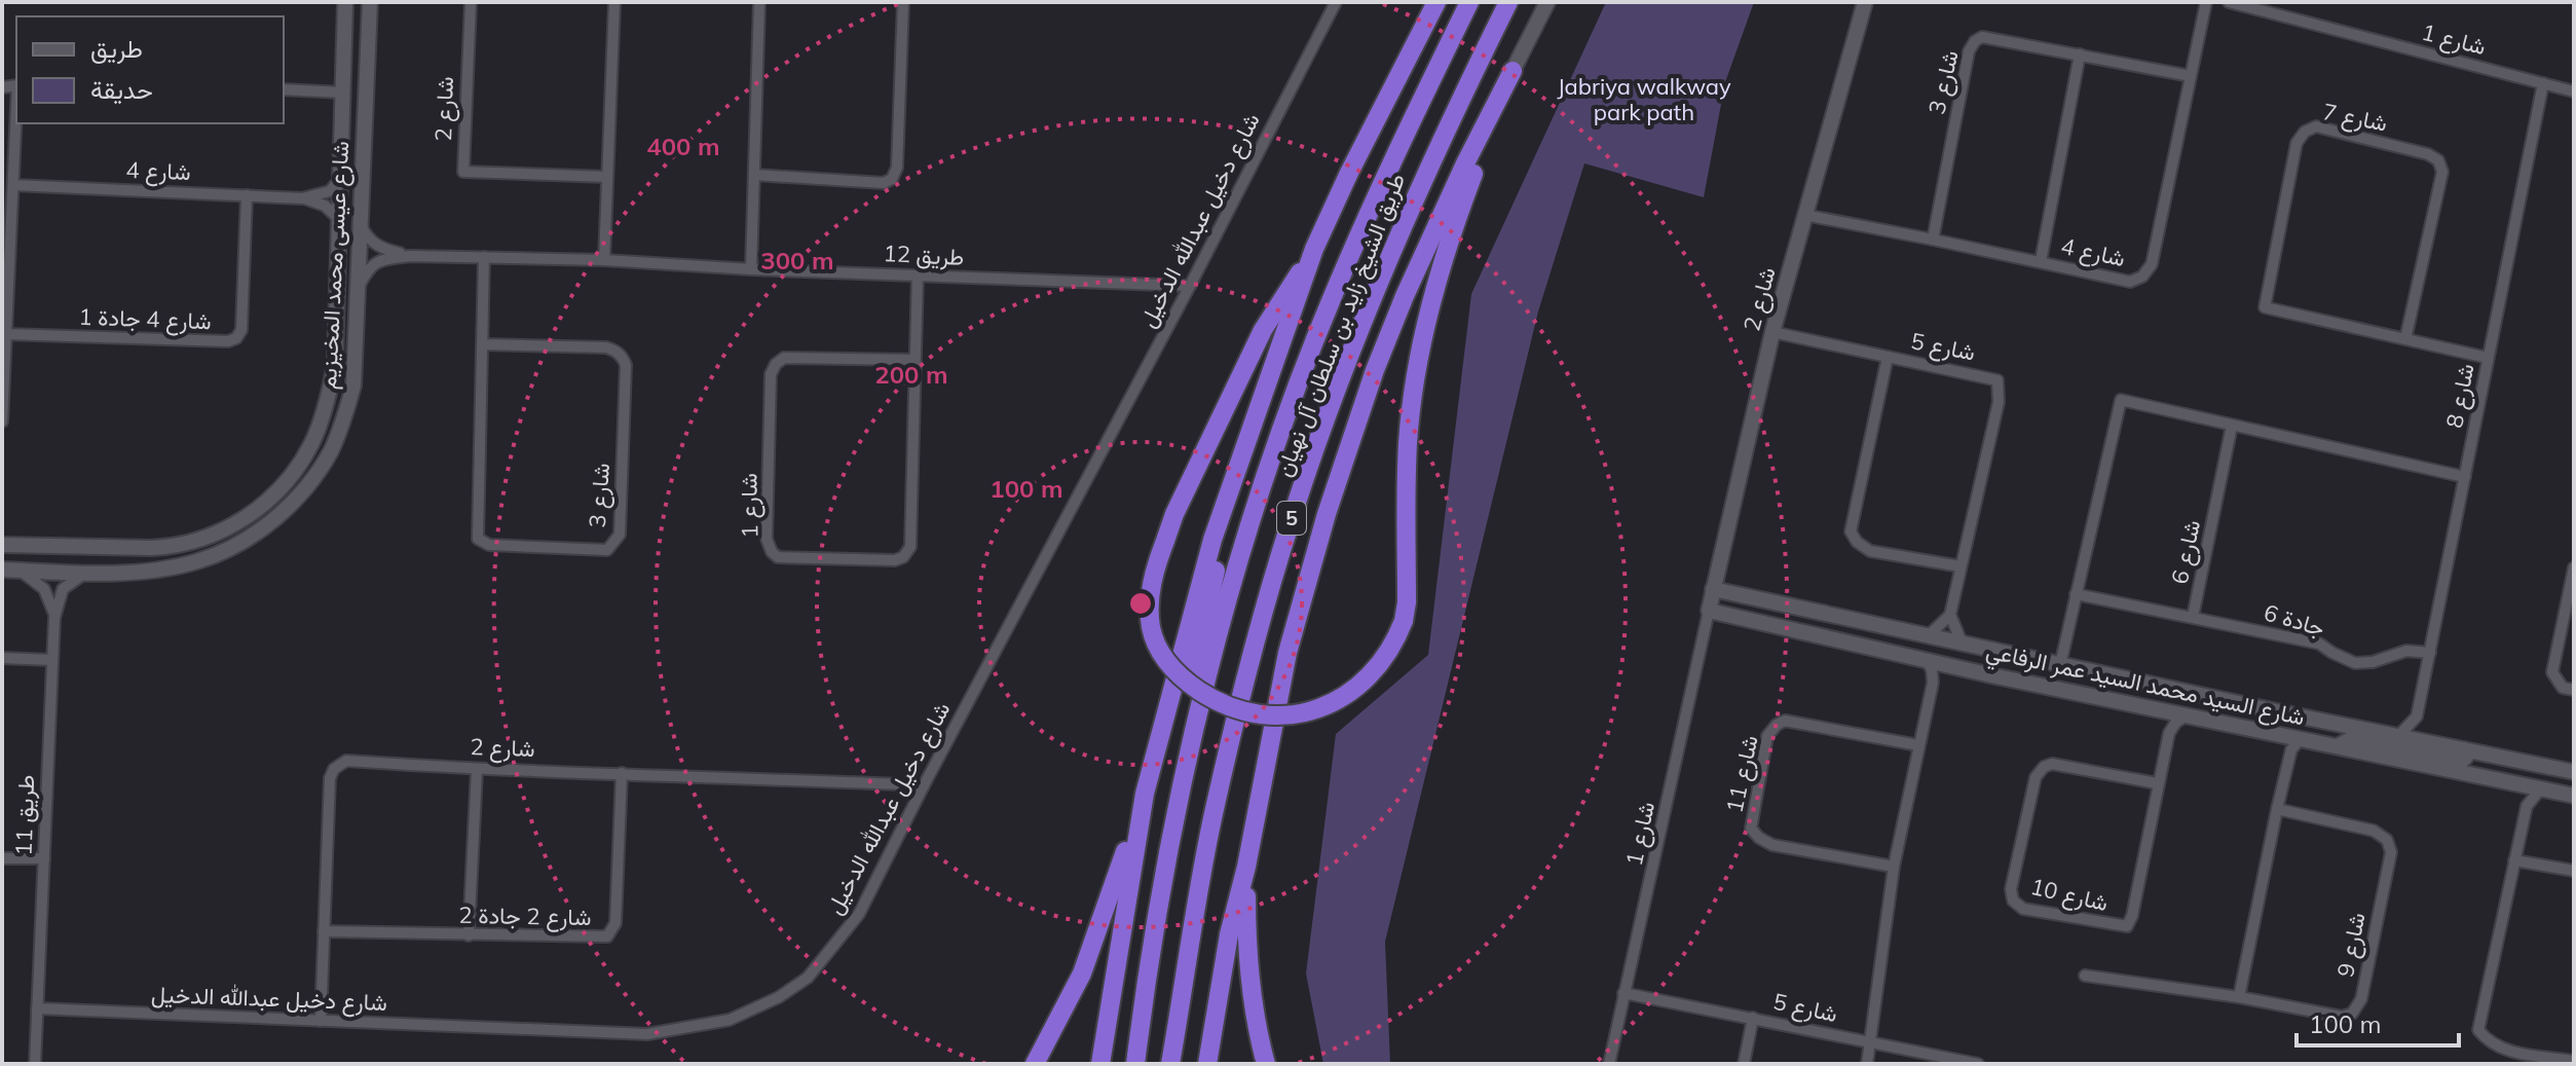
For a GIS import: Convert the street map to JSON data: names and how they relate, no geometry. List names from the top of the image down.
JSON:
{
  "streets": {
    "highway": ["طريق الشيخ زايد بن سلطان آل نهيان", "5"],
    "street": [
      "شارع 1",
      "شارع 3",
      "شارع 2",
      "شارع 7",
      "شارع 4",
      "شارع دخيل عبدالله الدخيل",
      "طريق 12",
      "شارع عيسى محمد المخيزيم",
      "شارع 4 جادة 1",
      "شارع 5",
      "شارع 8",
      "شارع 6",
      "جادة 6",
      "شارع السيد محمد السيد عمر الرفاعي",
      "شارع 11",
      "طريق 11",
      "شارع 10",
      "شارع 2 جادة 2",
      "شارع 9"
    ]
  },
  "crossings": [
    ["شارع 1", "شارع 2"],
    ["شارع 1", "طريق 12"],
    ["شارع 1", "شارع 5"],
    ["شارع 1", "شارع 8"],
    ["شارع 1", "شارع السيد محمد السيد عمر الرفاعي"],
    ["شارع 3", "شارع 4"],
    ["شارع 3", "طريق 12"],
    ["شارع 2", "شارع 4"],
    ["شارع 2", "شارع دخيل عبدالله الدخيل"],
    ["شارع 2", "شارع 5"],
    ["شارع 2", "شارع السيد محمد السيد عمر الرفاعي"],
    ["شارع 2", "شارع 2 جادة 2"],
    ["شارع 7", "شارع 8"],
    ["شارع 4", "شارع عيسى محمد المخيزيم"],
    ["شارع 4", "شارع 4 جادة 1"],
    ["شارع دخيل عبدالله الدخيل", "طريق 12"],
    ["شارع دخيل عبدالله الدخيل", "طريق 11"],
    ["طريق 12", "شارع عيسى محمد المخيزيم"],
    ["شارع عيسى محمد المخيزيم", "طريق 11"],
    ["شارع 8", "جادة 6"],
    ["شارع 6", "جادة 6"]
  ],
  "parks": ["Jabriya walkway park path"],
  "legend": ["طريق", "حديقة"],
  "scale_bar": "100 m",
  "rings": [
    "400 m",
    "300 m",
    "200 m",
    "100 m"
  ]
}
